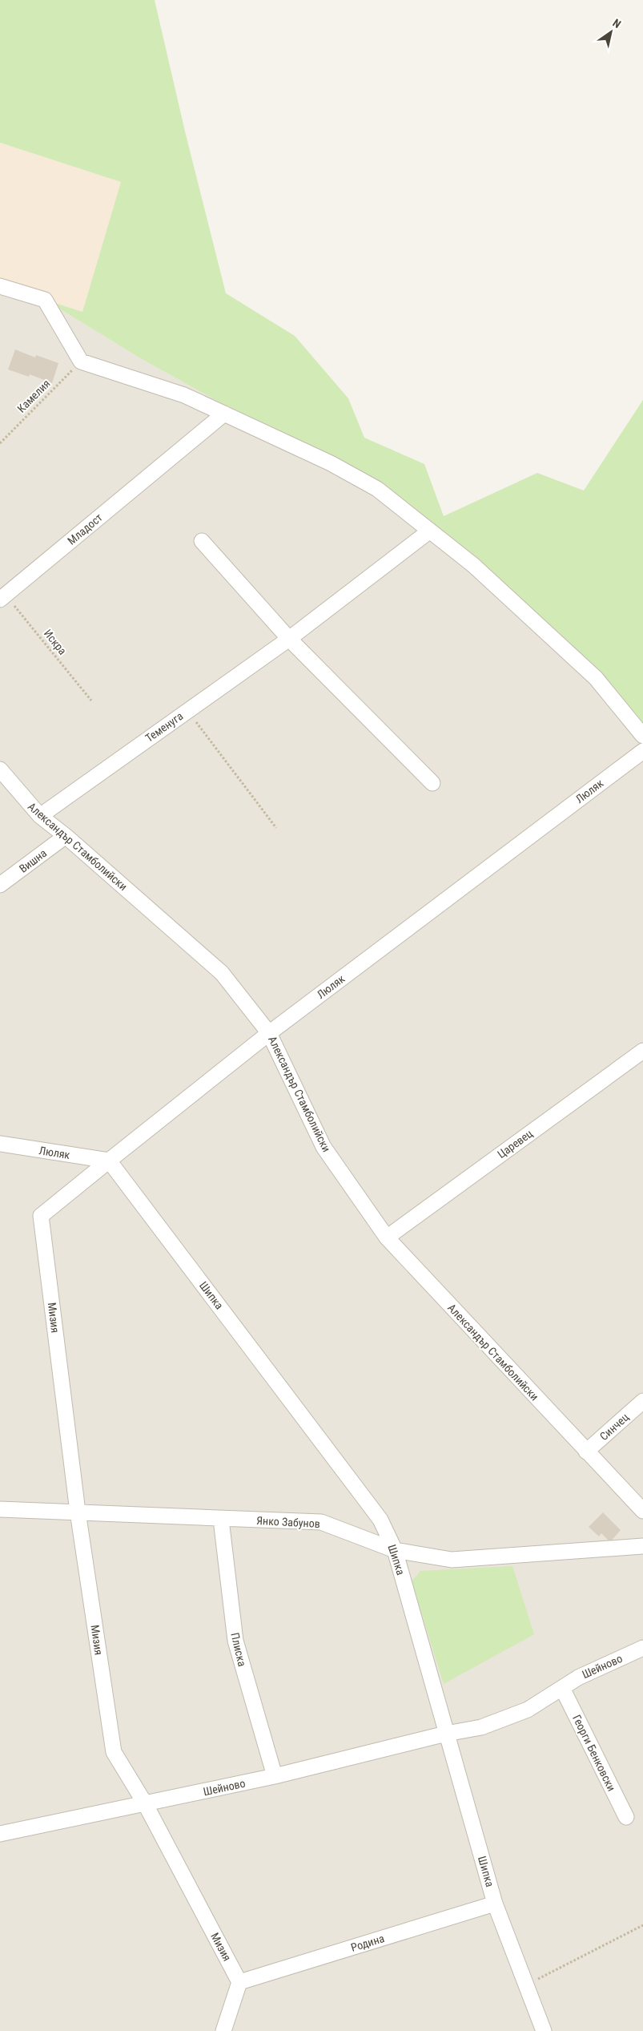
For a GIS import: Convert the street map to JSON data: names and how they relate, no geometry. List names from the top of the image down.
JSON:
{
  "streets": {
    "street": [
      "Младост",
      "Теменуга",
      "Люляк",
      "Александър Стамболийски",
      "Вишна",
      "Царевец",
      "Шипка",
      "Мизия",
      "Синчец",
      "Янко Забунов",
      "Плиска",
      "Шейново",
      "Георги Бенковски",
      "Родина"
    ],
    "path": ["Камелия", "Искра"]
  },
  "crossings": [
    ["Младост", "Искра"],
    ["Теменуга", "Александър Стамболийски"],
    ["Люляк", "Александър Стамболийски"],
    ["Люляк", "Шипка"],
    ["Люляк", "Мизия"],
    ["Александър Стамболийски", "Вишна"],
    ["Александър Стамболийски", "Царевец"],
    ["Александър Стамболийски", "Синчец"],
    ["Шипка", "Мизия"],
    ["Шипка", "Янко Забунов"],
    ["Шипка", "Шейново"],
    ["Шипка", "Родина"],
    ["Мизия", "Янко Забунов"],
    ["Мизия", "Шейново"],
    ["Мизия", "Родина"],
    ["Янко Забунов", "Плиска"],
    ["Плиска", "Шейново"],
    ["Шейново", "Георги Бенковски"]
  ],
  "north": "top right"
}
